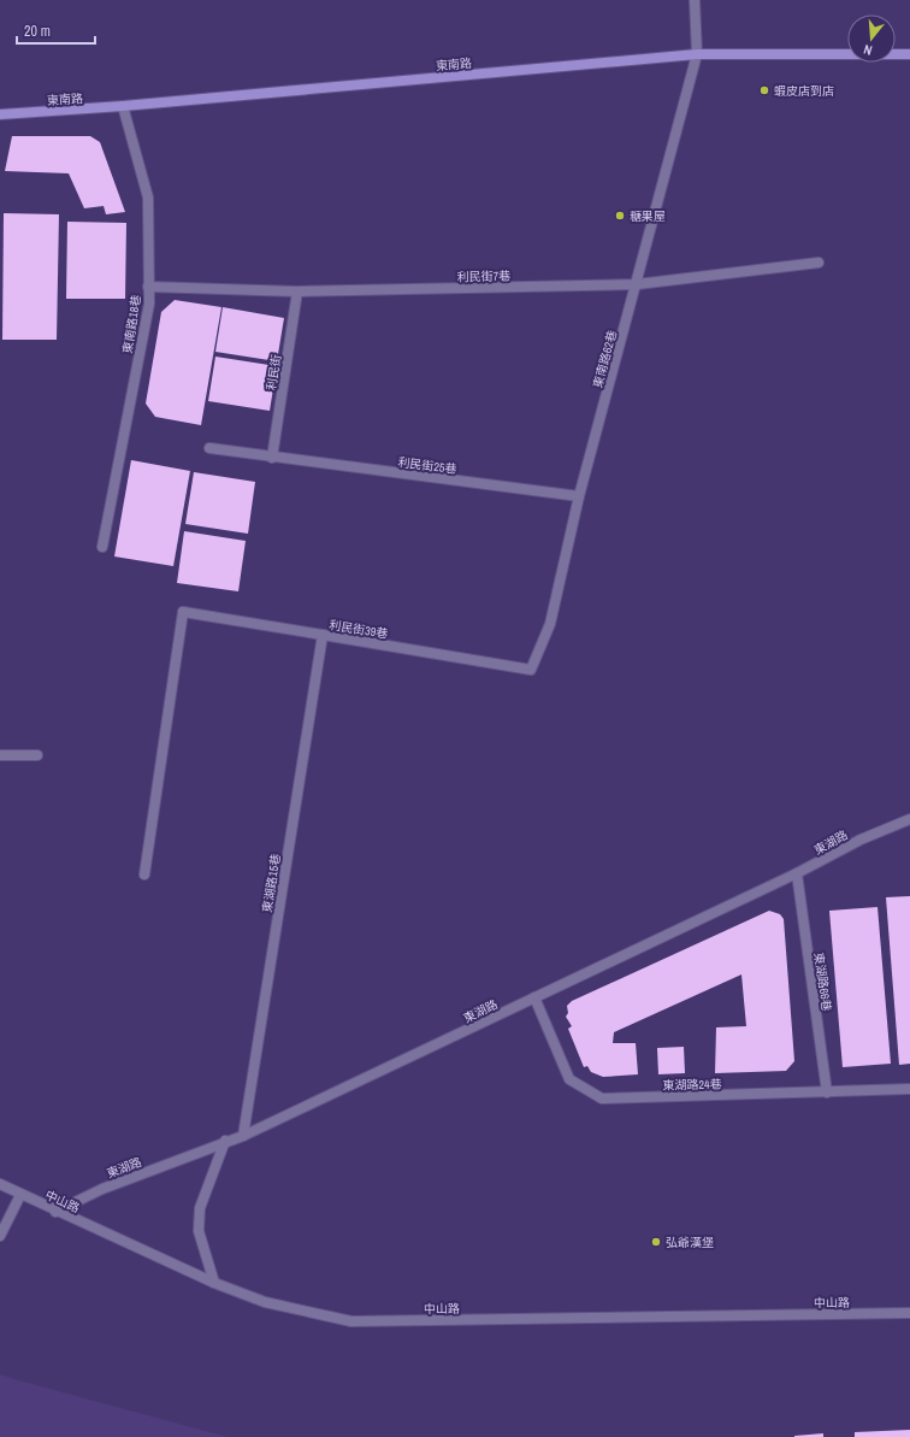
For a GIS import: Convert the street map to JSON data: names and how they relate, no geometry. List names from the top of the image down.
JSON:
{
  "streets": {
    "street": [
      "東南路",
      "利民街7巷",
      "東南路18巷",
      "東南路62巷",
      "利民街",
      "利民街25巷",
      "利民街39巷",
      "東湖路",
      "東湖路15巷",
      "東湖路66巷",
      "東湖路24巷",
      "中山路"
    ]
  },
  "crossings": [
    ["東南路", "東南路18巷"],
    ["東南路", "東南路62巷"],
    ["利民街7巷", "東南路18巷"],
    ["利民街7巷", "東南路62巷"],
    ["利民街7巷", "利民街"],
    ["東南路62巷", "利民街25巷"],
    ["東南路62巷", "利民街39巷"],
    ["利民街", "利民街25巷"],
    ["利民街39巷", "東湖路15巷"],
    ["東湖路", "東湖路15巷"],
    ["東湖路", "東湖路66巷"],
    ["東湖路", "東湖路24巷"],
    ["東湖路", "中山路"],
    ["東湖路66巷", "東湖路24巷"]
  ],
  "places": ["蝦皮店到店", "糖果屋", "弘爺漢堡"],
  "scale_bar": "20 m",
  "north": "bottom"
}
